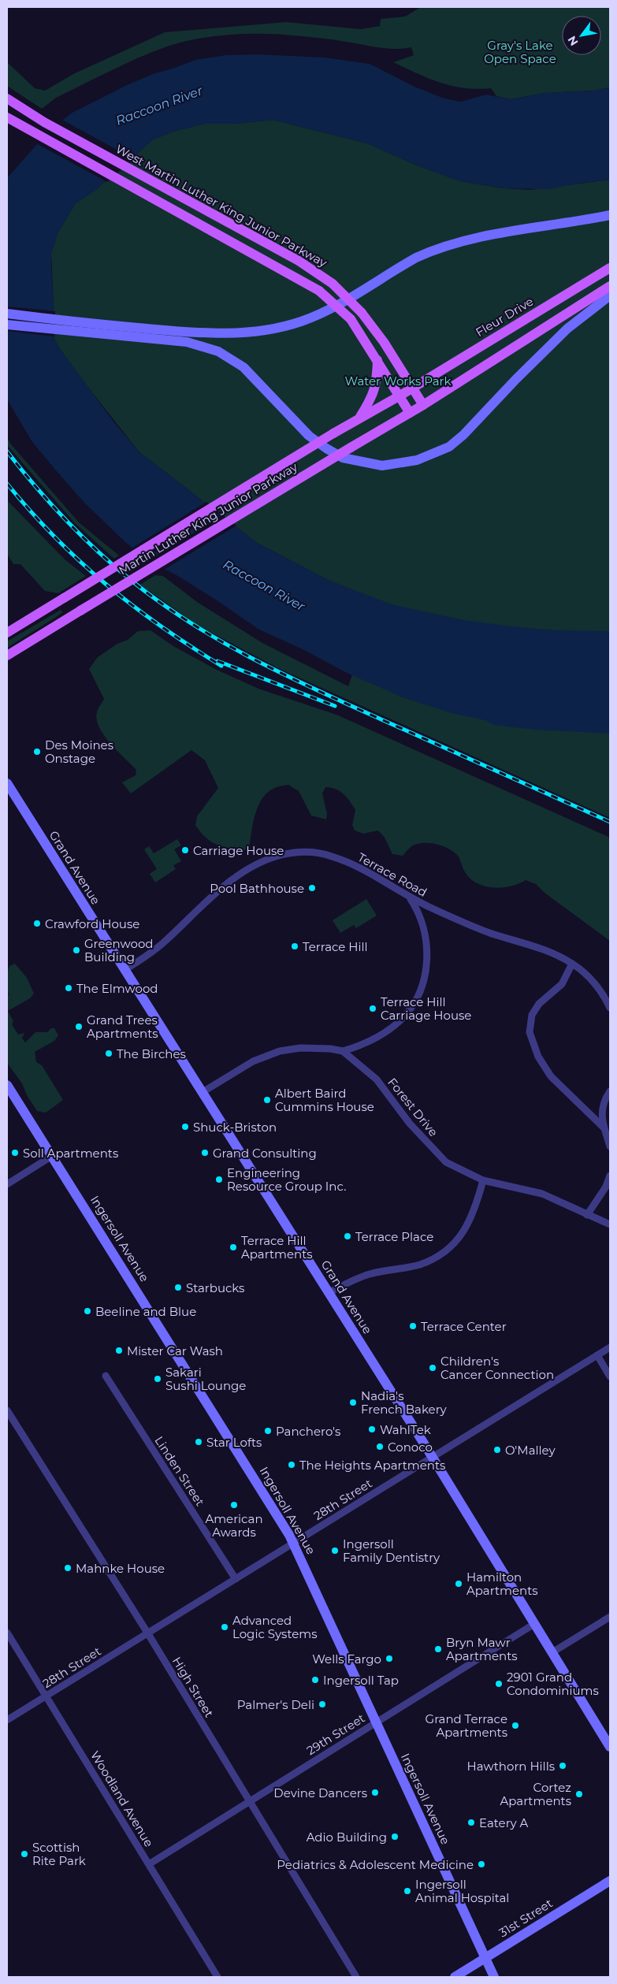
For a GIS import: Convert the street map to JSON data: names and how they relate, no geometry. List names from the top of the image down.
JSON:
{
  "streets": {
    "main road": [
      "West Martin Luther King Junior Parkway",
      "Fleur Drive",
      "Martin Luther King Junior Parkway",
      "Grand Avenue",
      "Ingersoll Avenue",
      "31st Street"
    ],
    "street": [
      "Terrace Road",
      "Forest Drive",
      "Linden Street",
      "28th Street",
      "High Street",
      "29th Street",
      "Woodland Avenue"
    ]
  },
  "crossings": [
    ["West Martin Luther King Junior Parkway", "Fleur Drive"],
    ["West Martin Luther King Junior Parkway", "Martin Luther King Junior Parkway"],
    ["Fleur Drive", "Martin Luther King Junior Parkway"],
    ["Grand Avenue", "Terrace Road"],
    ["Grand Avenue", "28th Street"],
    ["Grand Avenue", "29th Street"],
    ["Ingersoll Avenue", "28th Street"],
    ["Ingersoll Avenue", "29th Street"],
    ["Ingersoll Avenue", "31st Street"],
    ["Linden Street", "28th Street"],
    ["28th Street", "High Street"],
    ["28th Street", "Woodland Avenue"],
    ["High Street", "29th Street"],
    ["29th Street", "Woodland Avenue"]
  ],
  "water": ["Raccoon River"],
  "parks": ["Gray's Lake Open Space", "Water Works Park"],
  "places": [
    "Des Moines Onstage",
    "Carriage House",
    "Pool Bathhouse",
    "Crawford House",
    "Terrace Hill",
    "Greenwood Building",
    "The Elmwood",
    "Terrace Hill Carriage House",
    "Grand Trees Apartments",
    "The Birches",
    "Albert Baird Cummins House",
    "Shuck-Briston",
    "Soll Apartments",
    "Grand Consulting",
    "Engineering Resource Group Inc.",
    "Terrace Place",
    "Terrace Hill Apartments",
    "Starbucks",
    "Beeline and Blue",
    "Terrace Center",
    "Mister Car Wash",
    "Children's Cancer Connection",
    "Sakari Sushi Lounge",
    "Nadia's French Bakery",
    "WahlTek",
    "Panchero's",
    "Star Lofts",
    "Conoco",
    "O'Malley",
    "The Heights Apartments",
    "American Awards",
    "Ingersoll Family Dentistry",
    "Mahnke House",
    "Hamilton Apartments",
    "Advanced Logic Systems",
    "Bryn Mawr Apartments",
    "Wells Fargo",
    "Ingersoll Tap",
    "2901 Grand Condominiums",
    "Palmer's Deli",
    "Grand Terrace Apartments",
    "Hawthorn Hills",
    "Devine Dancers",
    "Cortez Apartments",
    "Eatery A",
    "Adio Building",
    "Scottish Rite Park",
    "Pediatrics & Adolescent Medicine",
    "Ingersoll Animal Hospital"
  ],
  "north": "bottom left"
}
